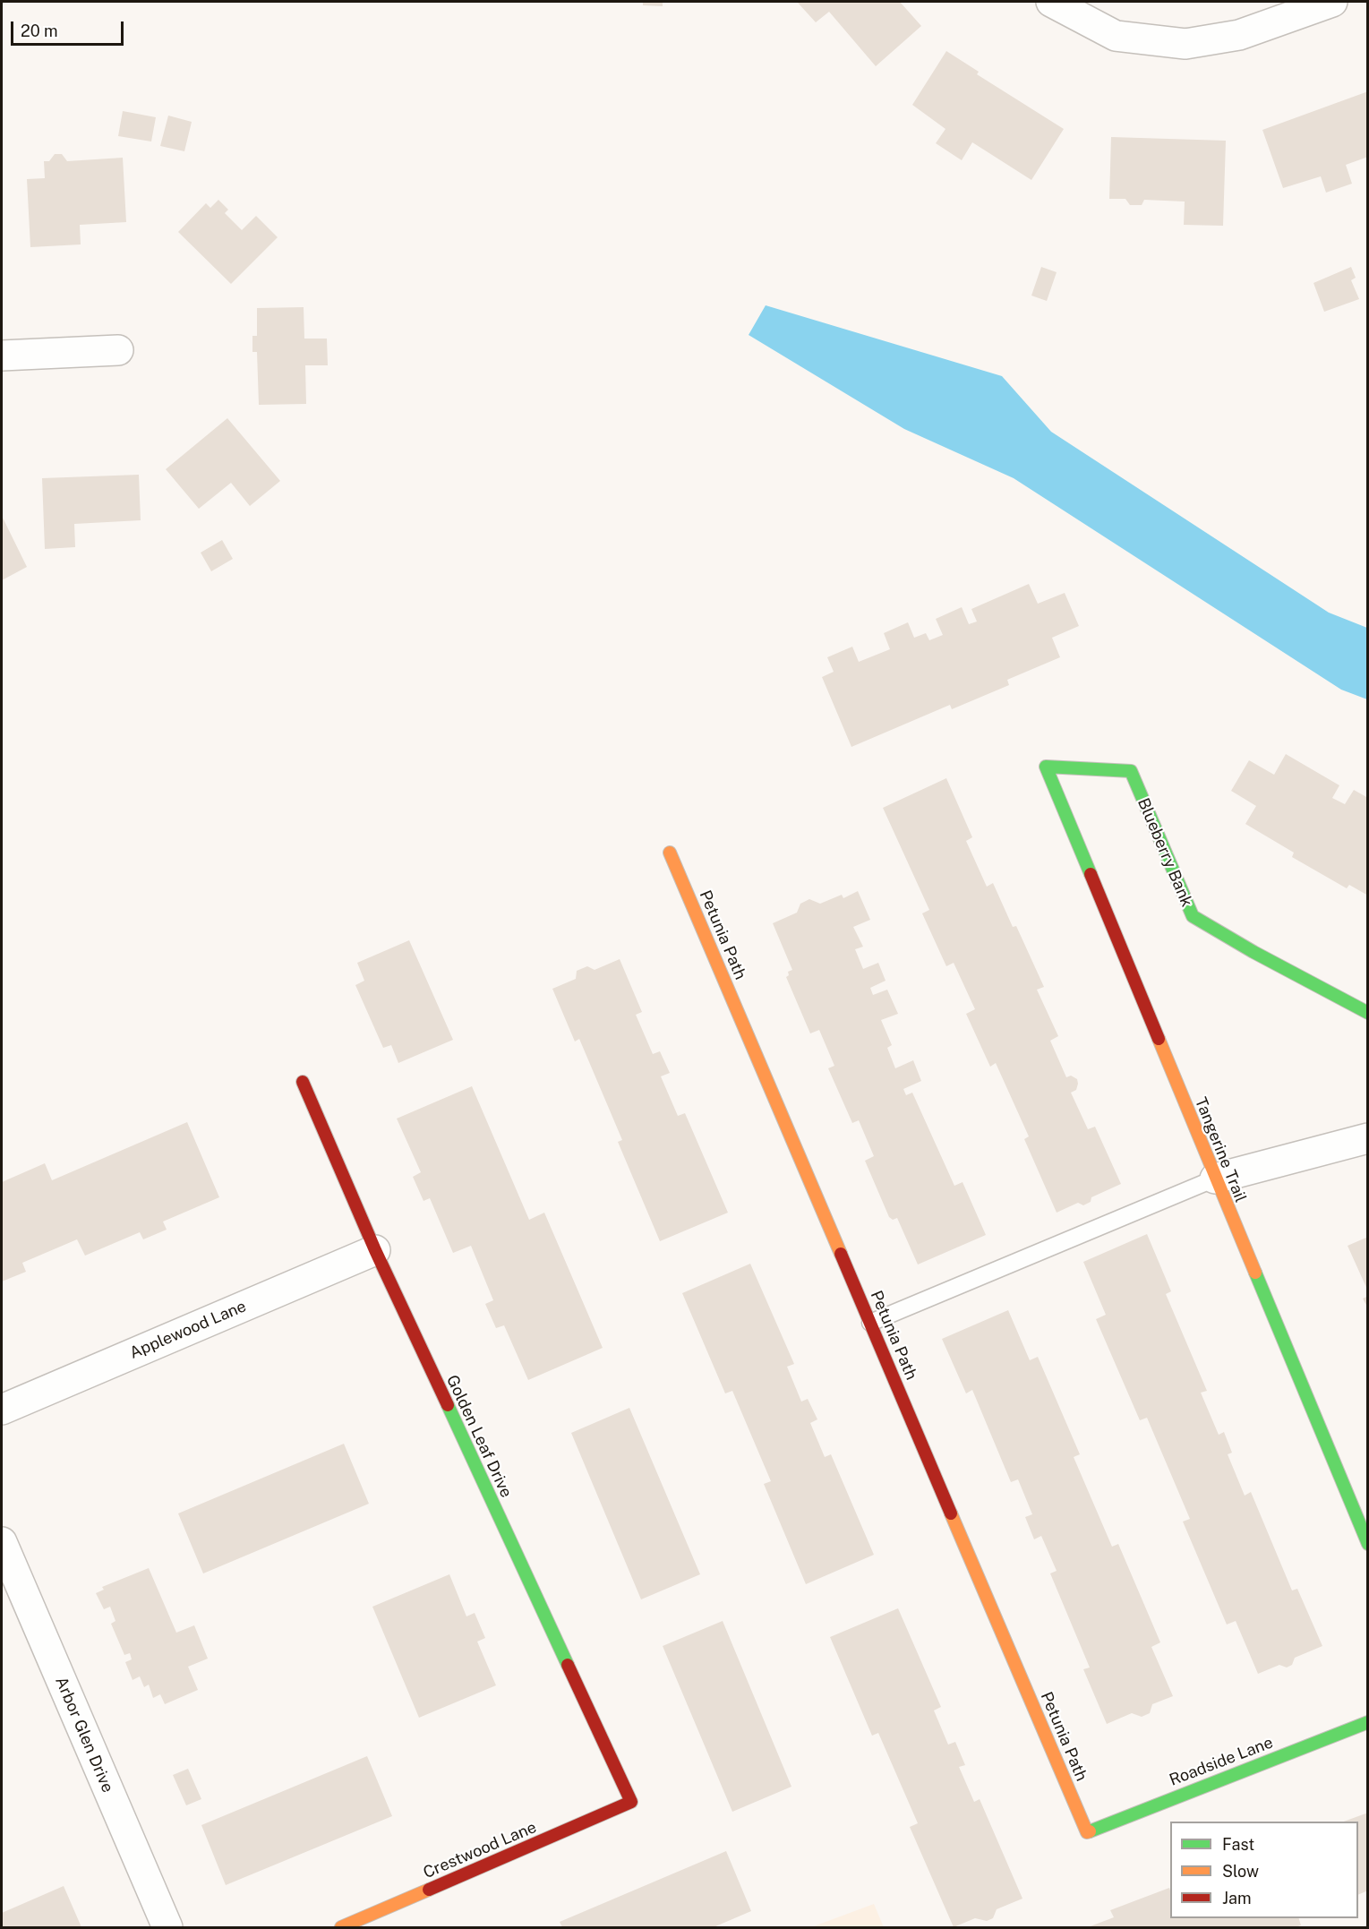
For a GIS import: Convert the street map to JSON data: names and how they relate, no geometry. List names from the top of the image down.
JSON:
{
  "streets": {
    "street": [
      "Blueberry Bank",
      "Petunia Path",
      "Tangerine Trail",
      "Applewood Lane",
      "Golden Leaf Drive",
      "Arbor Glen Drive",
      "Roadside Lane",
      "Crestwood Lane"
    ]
  },
  "crossings": [
    ["Blueberry Bank", "Tangerine Trail"],
    ["Petunia Path", "Roadside Lane"],
    ["Applewood Lane", "Golden Leaf Drive"],
    ["Golden Leaf Drive", "Crestwood Lane"]
  ],
  "legend": ["Fast", "Slow", "Jam"],
  "scale_bar": "20 m"
}
